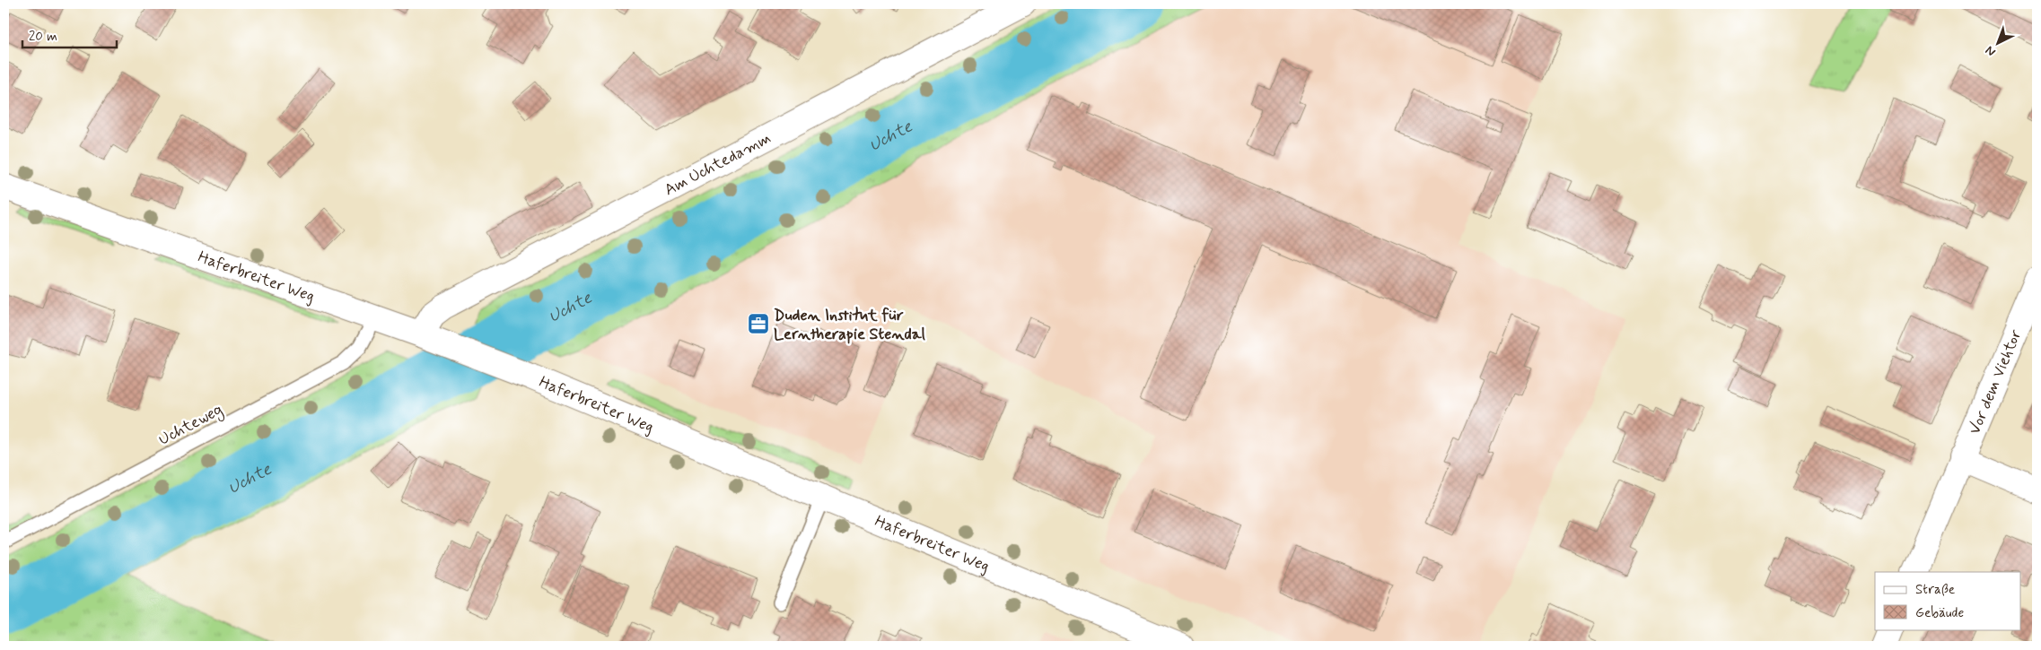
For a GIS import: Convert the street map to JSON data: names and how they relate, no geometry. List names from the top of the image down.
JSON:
{
  "streets": {
    "street": ["Am Uchtedamm", "Haferbreiter Weg", "Vor dem Viehtor"],
    "lane": ["Uchteweg"]
  },
  "crossings": [
    ["Am Uchtedamm", "Haferbreiter Weg"],
    ["Haferbreiter Weg", "Uchteweg"]
  ],
  "water": ["Uchte"],
  "places": {
    "office": ["Duden Institut für Lerntherapie Stendal"]
  },
  "legend": ["Straße", "Gebäude"],
  "scale_bar": "20 m",
  "north": "bottom left"
}
